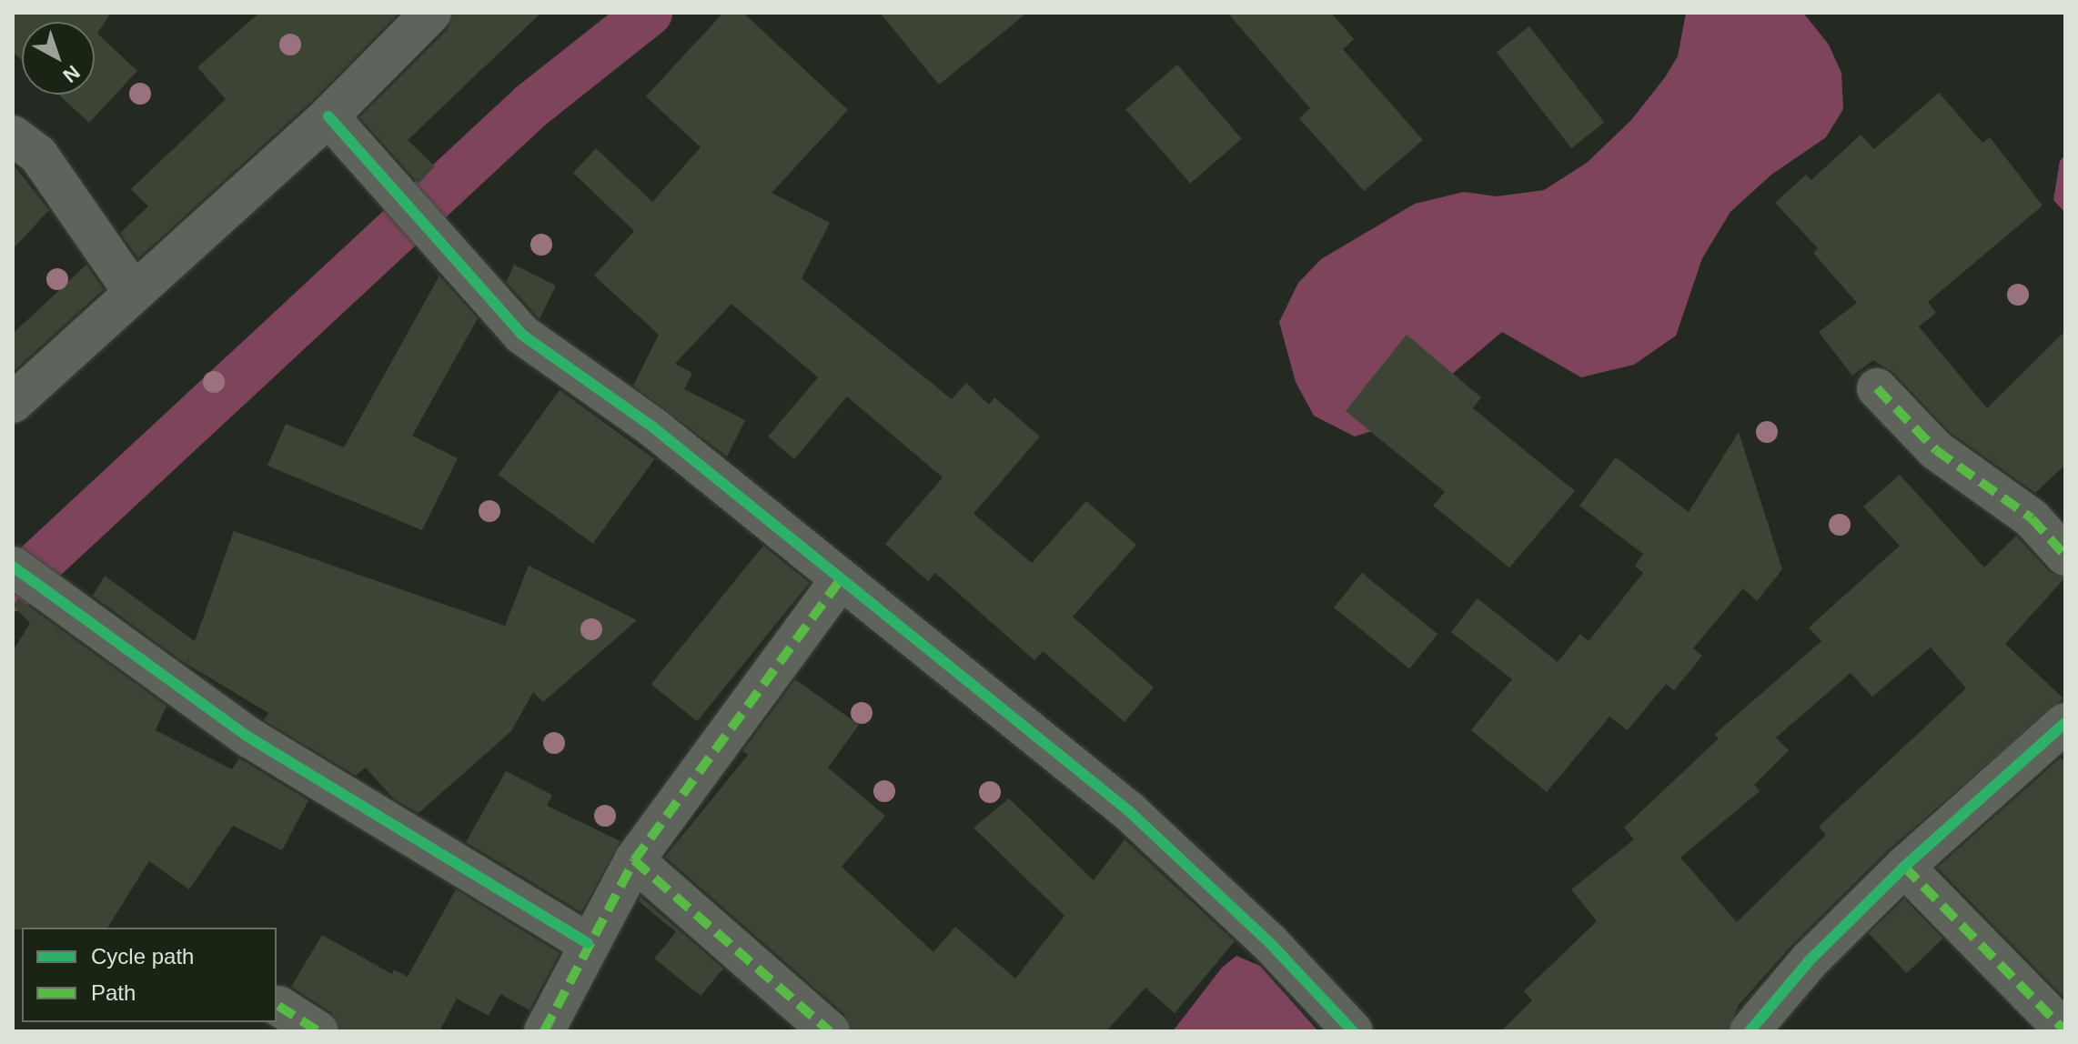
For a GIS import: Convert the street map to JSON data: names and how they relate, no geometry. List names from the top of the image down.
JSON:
{
  "legend": ["Cycle path", "Path"],
  "north": "bottom right"
}
